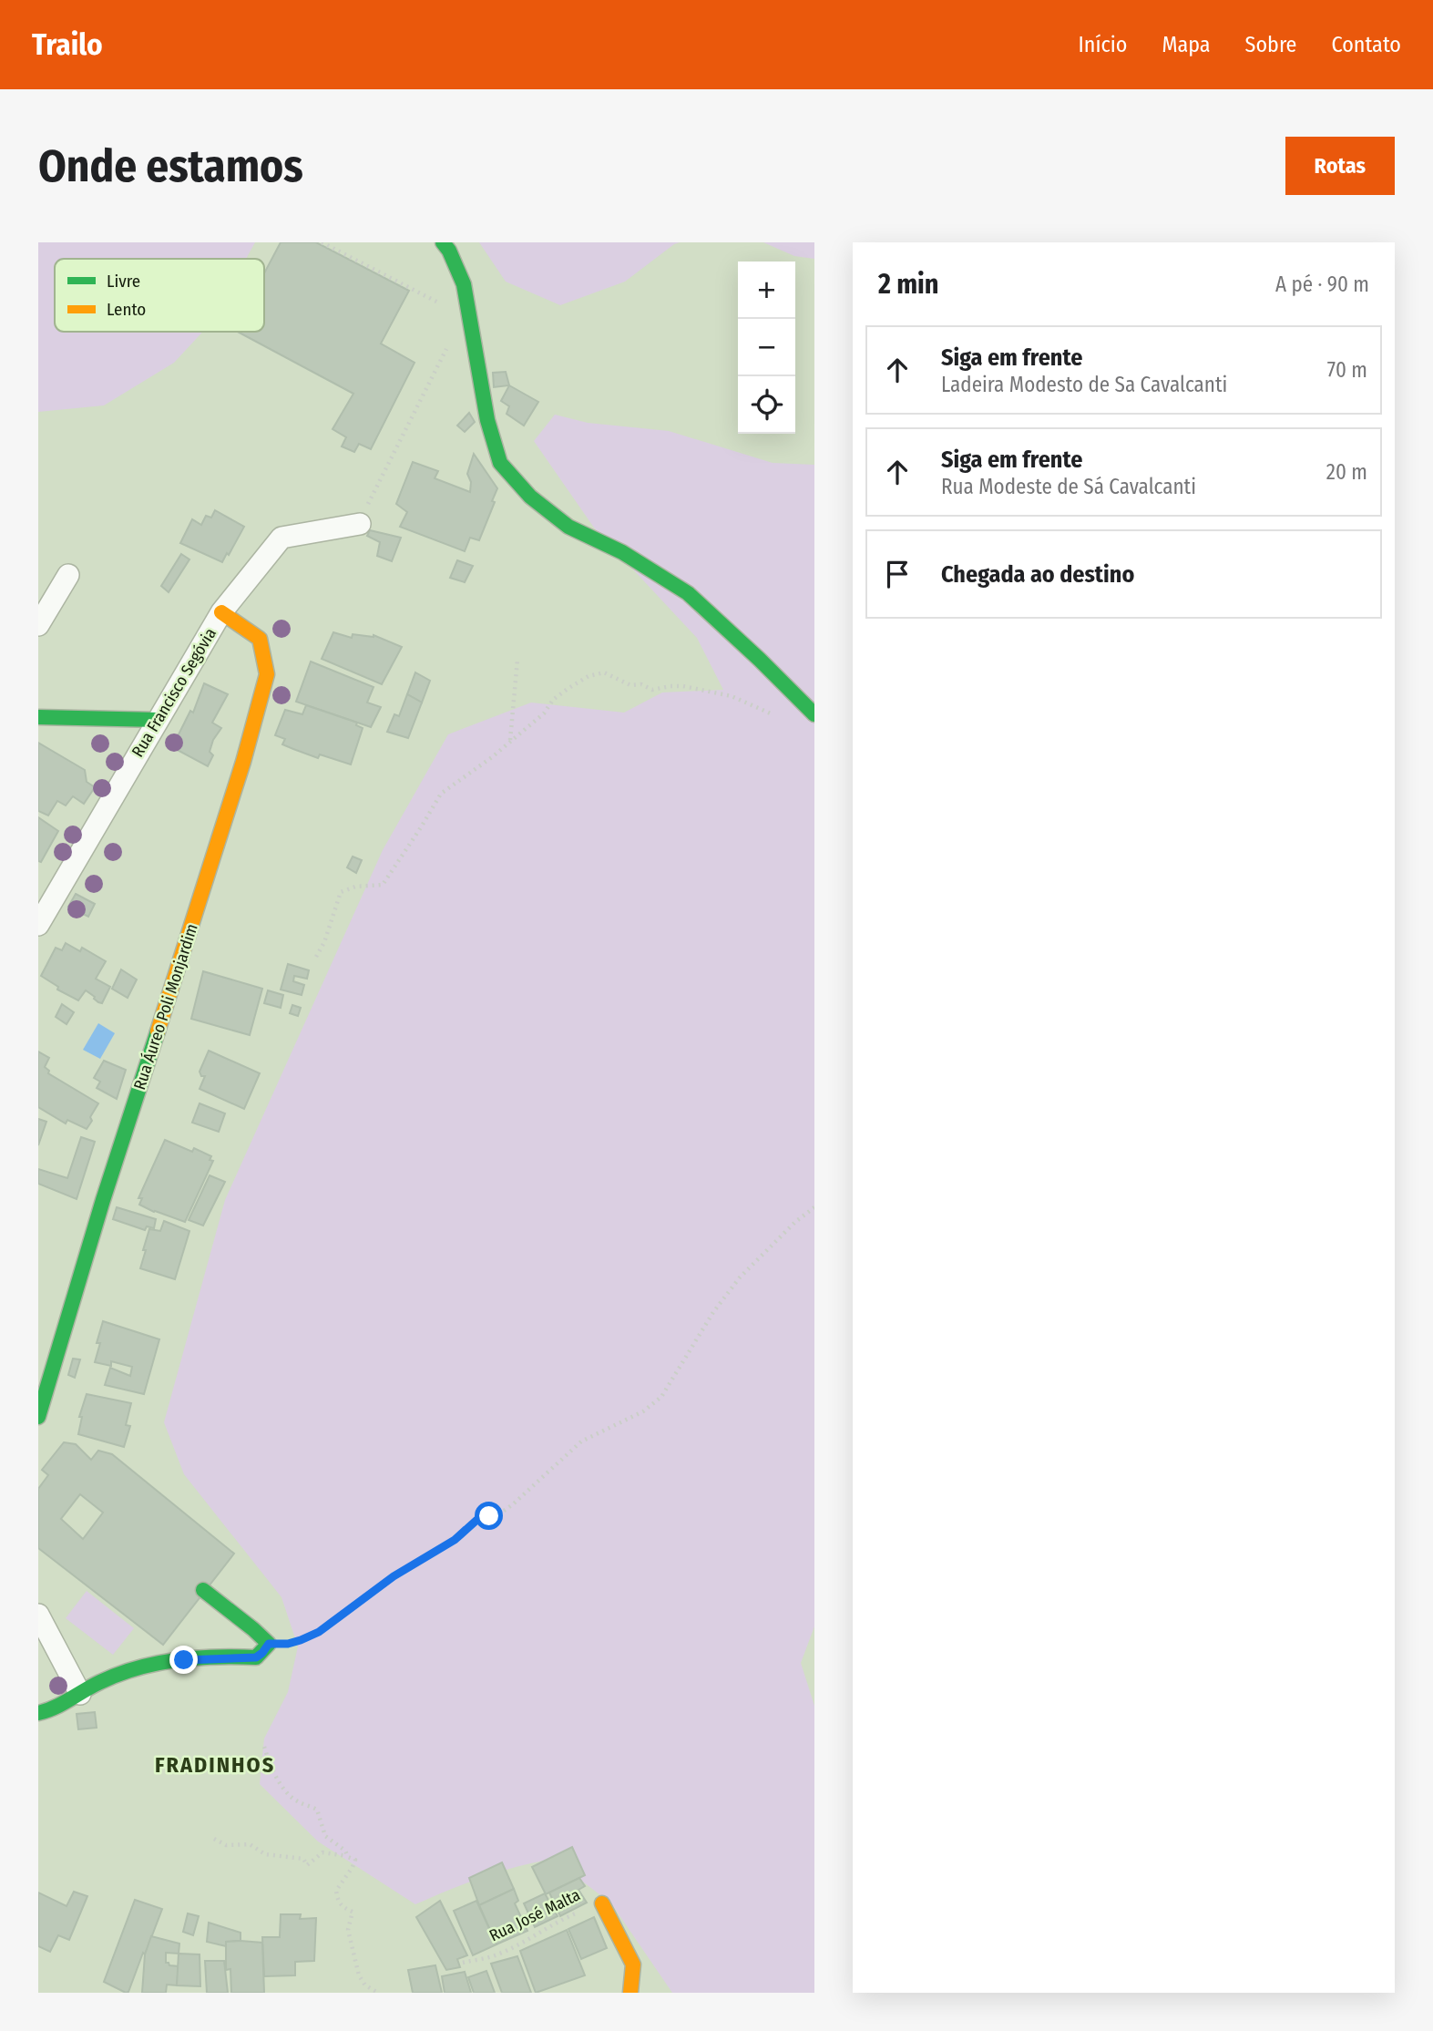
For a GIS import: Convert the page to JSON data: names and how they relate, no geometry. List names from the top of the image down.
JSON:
{
  "streets": {
    "street": ["Rua Francisco Segóvia", "Rua Áureo Poli Monjardim", "Rua José Malta"]
  },
  "crossings": [
    ["Rua Francisco Segóvia", "Rua Áureo Poli Monjardim"]
  ],
  "districts": ["FRADINHOS"],
  "legend": ["Livre", "Lento"],
  "page": {
    "header": "Trailo",
    "nav": [
      "Início",
      "Mapa",
      "Sobre",
      "Contato"
    ],
    "buttons": "Rotas",
    "title": "Onde estamos",
    "heading": ["2 min", "A pé · 90 m"],
    "map_buttons": ["+", "−"],
    "list": [
      ["Siga em frente", "Ladeira Modesto de Sa Cavalcanti", "70 m"],
      ["Siga em frente", "Rua Modeste de Sá Cavalcanti", "20 m"],
      "Chegada ao destino"
    ]
  }
}
